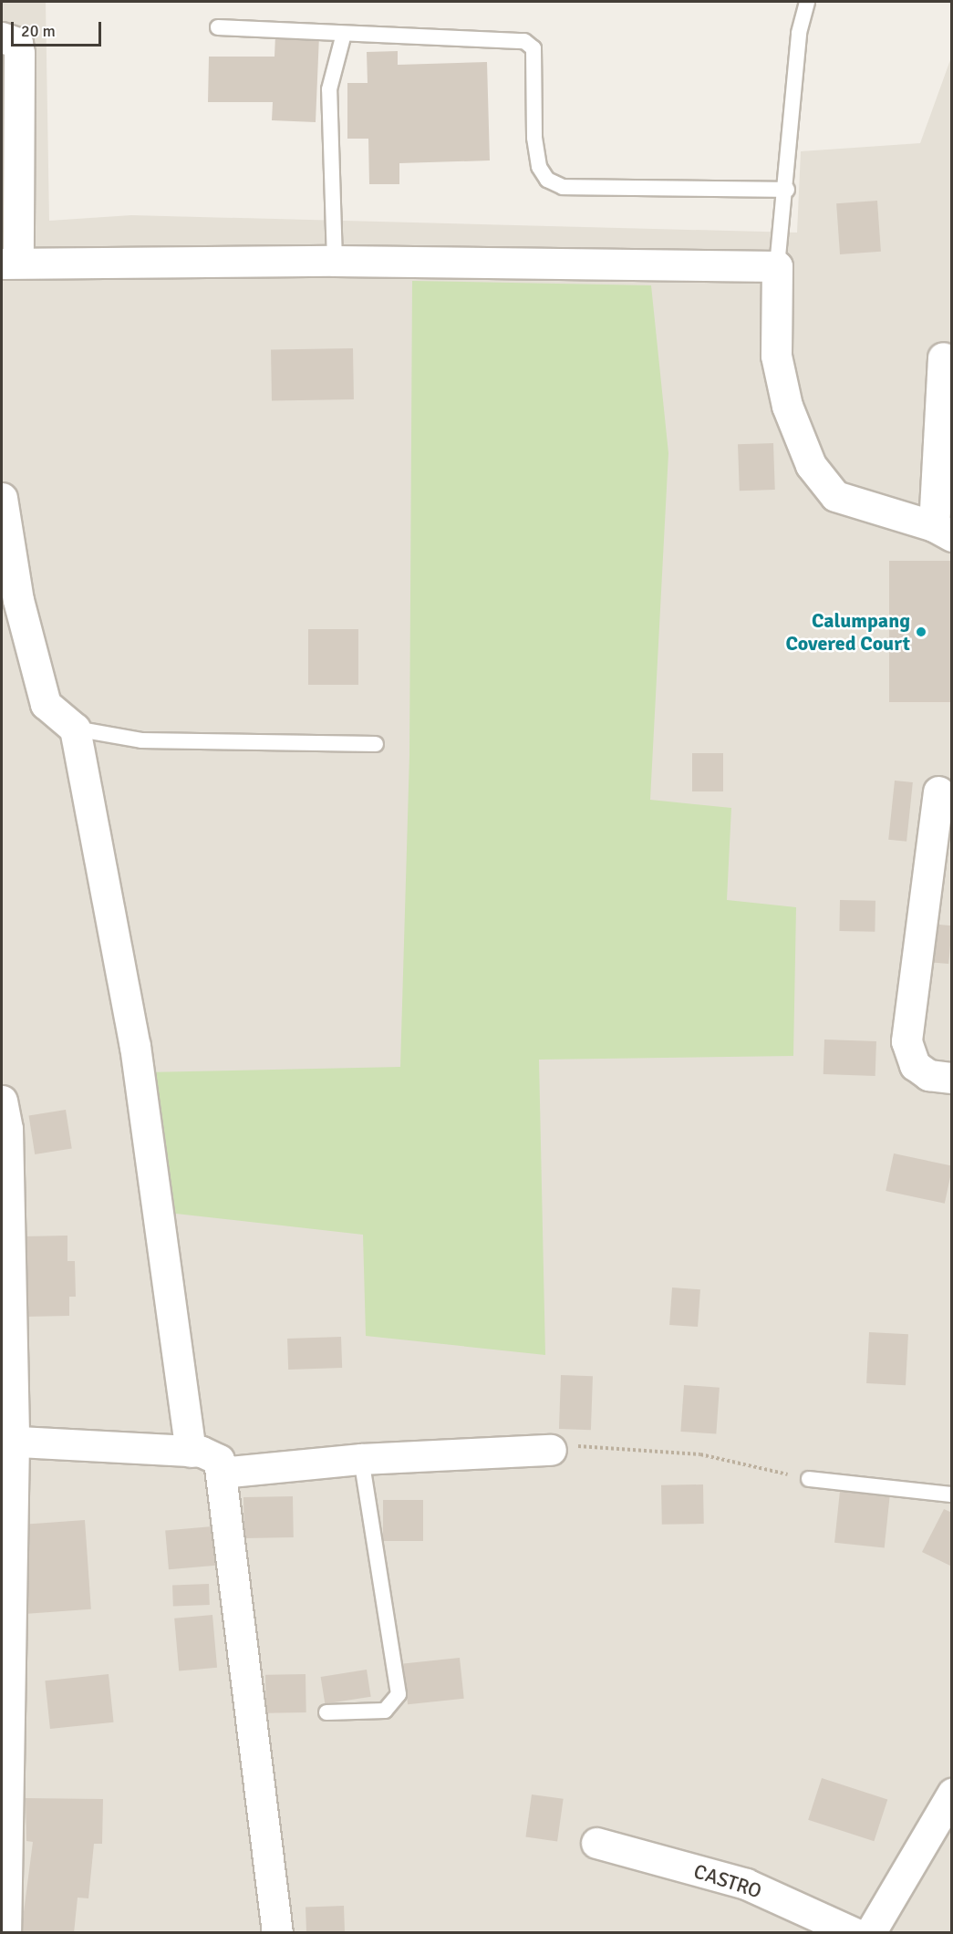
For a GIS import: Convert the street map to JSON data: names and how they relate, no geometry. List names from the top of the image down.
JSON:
{
  "streets": {
    "street": ["CASTRO"]
  },
  "places": ["Calumpang Covered Court"],
  "scale_bar": "20 m"
}
